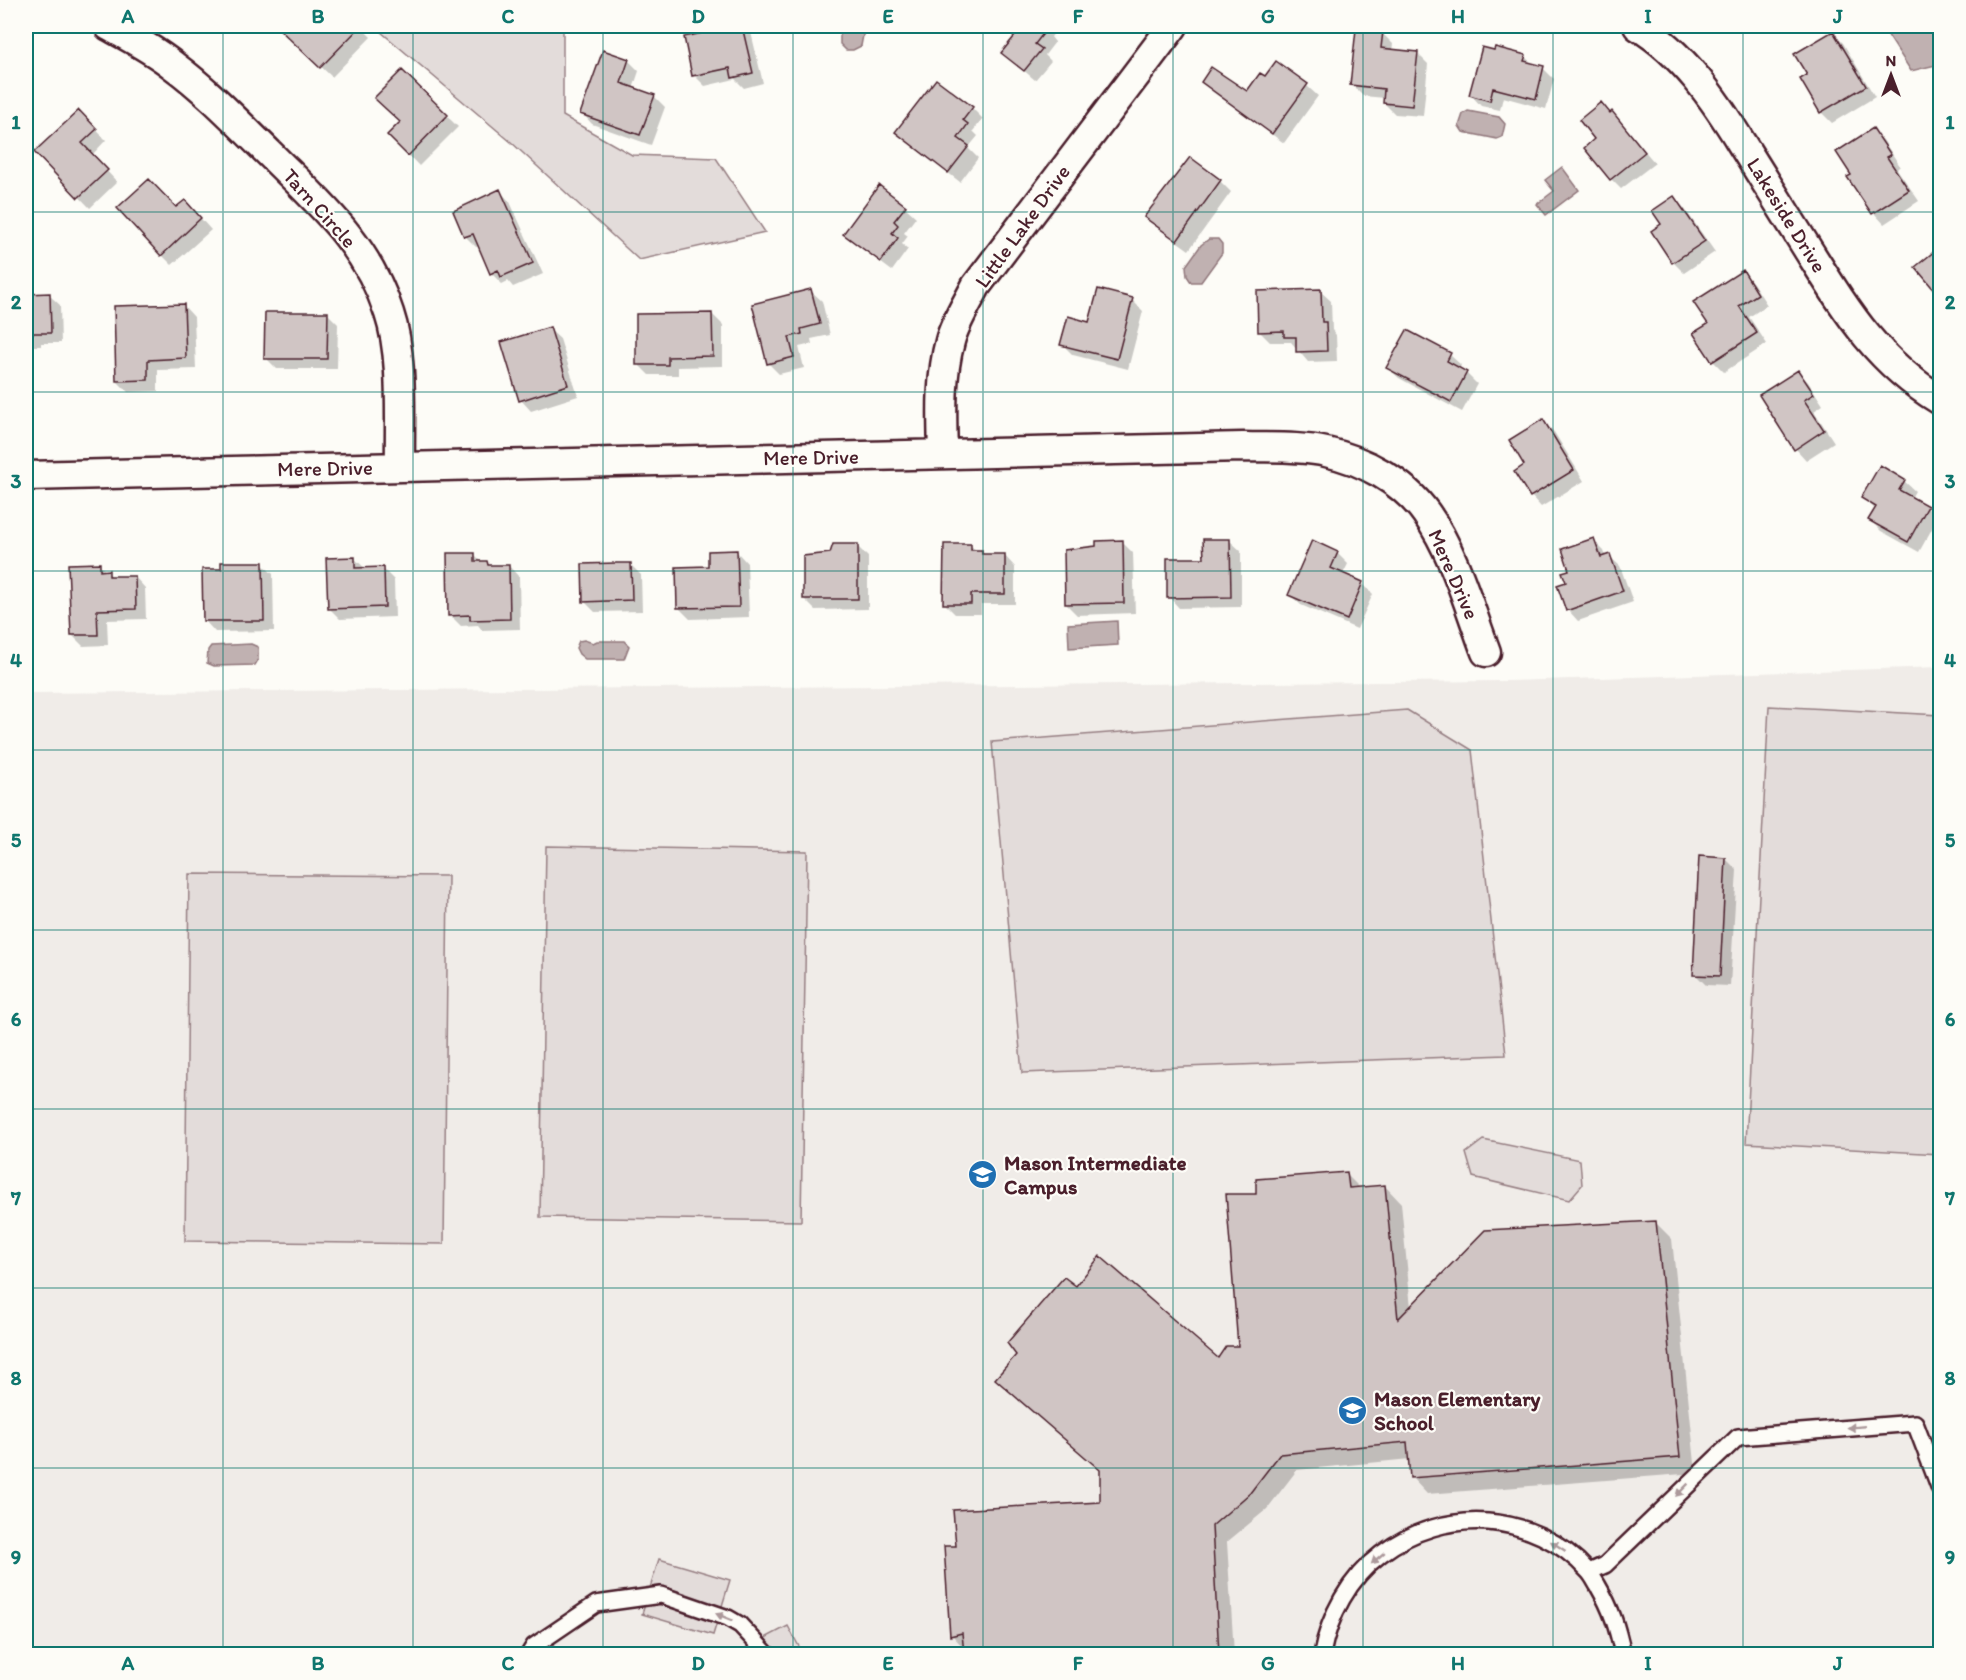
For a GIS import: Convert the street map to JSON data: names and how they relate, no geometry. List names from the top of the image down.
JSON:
{
  "streets": {
    "street": [
      "Tarn Circle",
      "Lakeside Drive",
      "Little Lake Drive",
      "Mere Drive"
    ]
  },
  "crossings": [
    ["Tarn Circle", "Mere Drive"],
    ["Little Lake Drive", "Mere Drive"]
  ],
  "places": {
    "school or university": ["Mason Intermediate Campus", "Mason Elementary School"]
  },
  "north": "top",
  "grid": {
    "columns": [
      "A",
      "B",
      "C",
      "D",
      "E",
      "F",
      "G",
      "H",
      "I",
      "J"
    ],
    "rows": [
      "1",
      "2",
      "3",
      "4",
      "5",
      "6",
      "7",
      "8",
      "9"
    ]
  }
}
